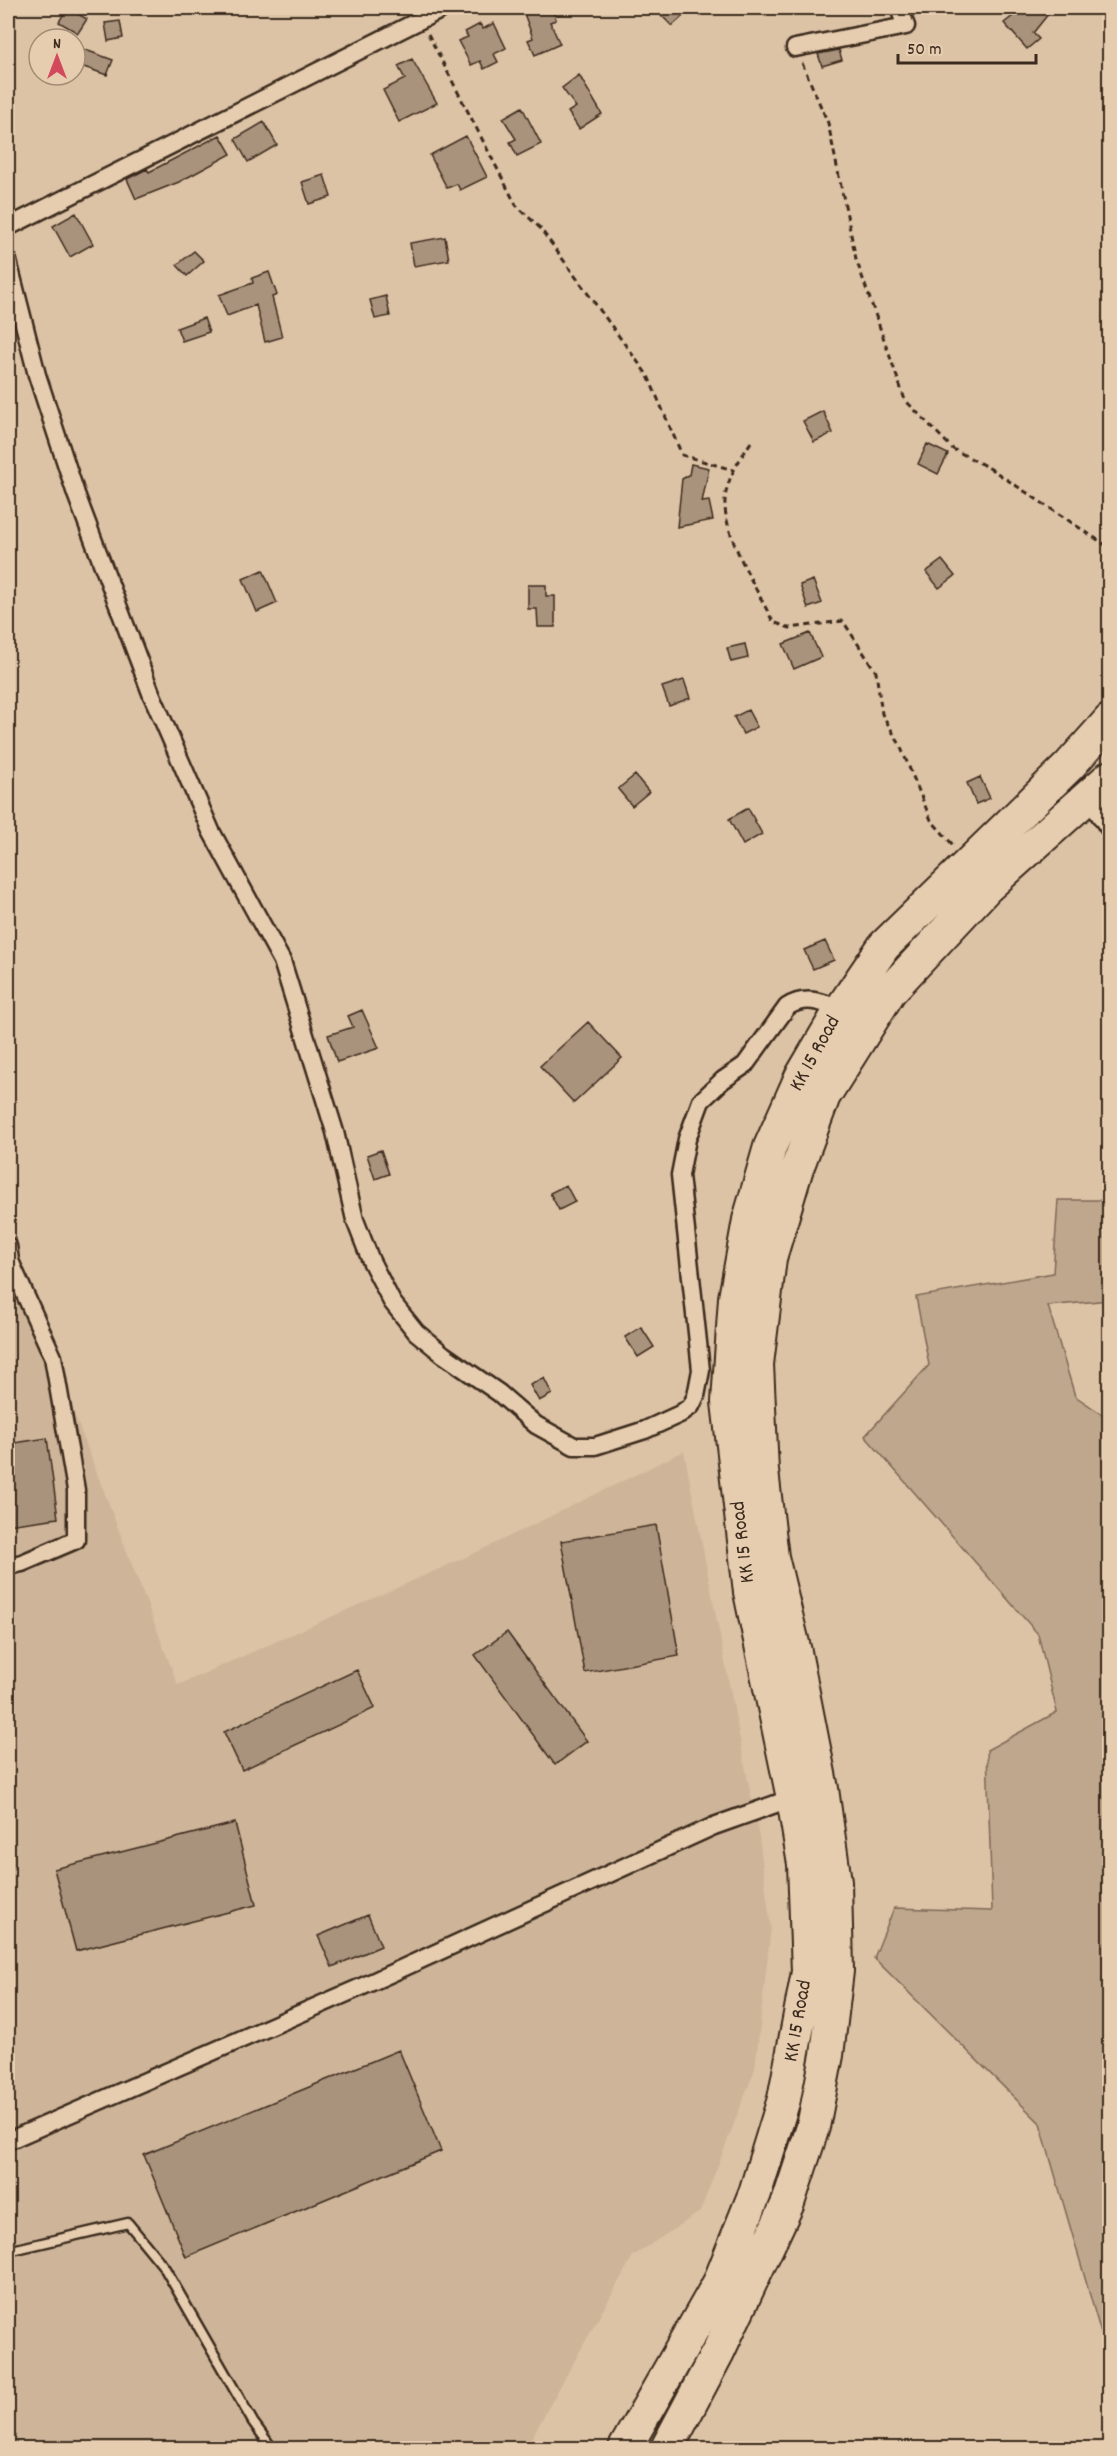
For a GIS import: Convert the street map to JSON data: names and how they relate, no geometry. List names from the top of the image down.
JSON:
{
  "streets": {
    "highway": ["KK 15 Road"]
  },
  "scale_bar": "50 m",
  "north": "top"
}
